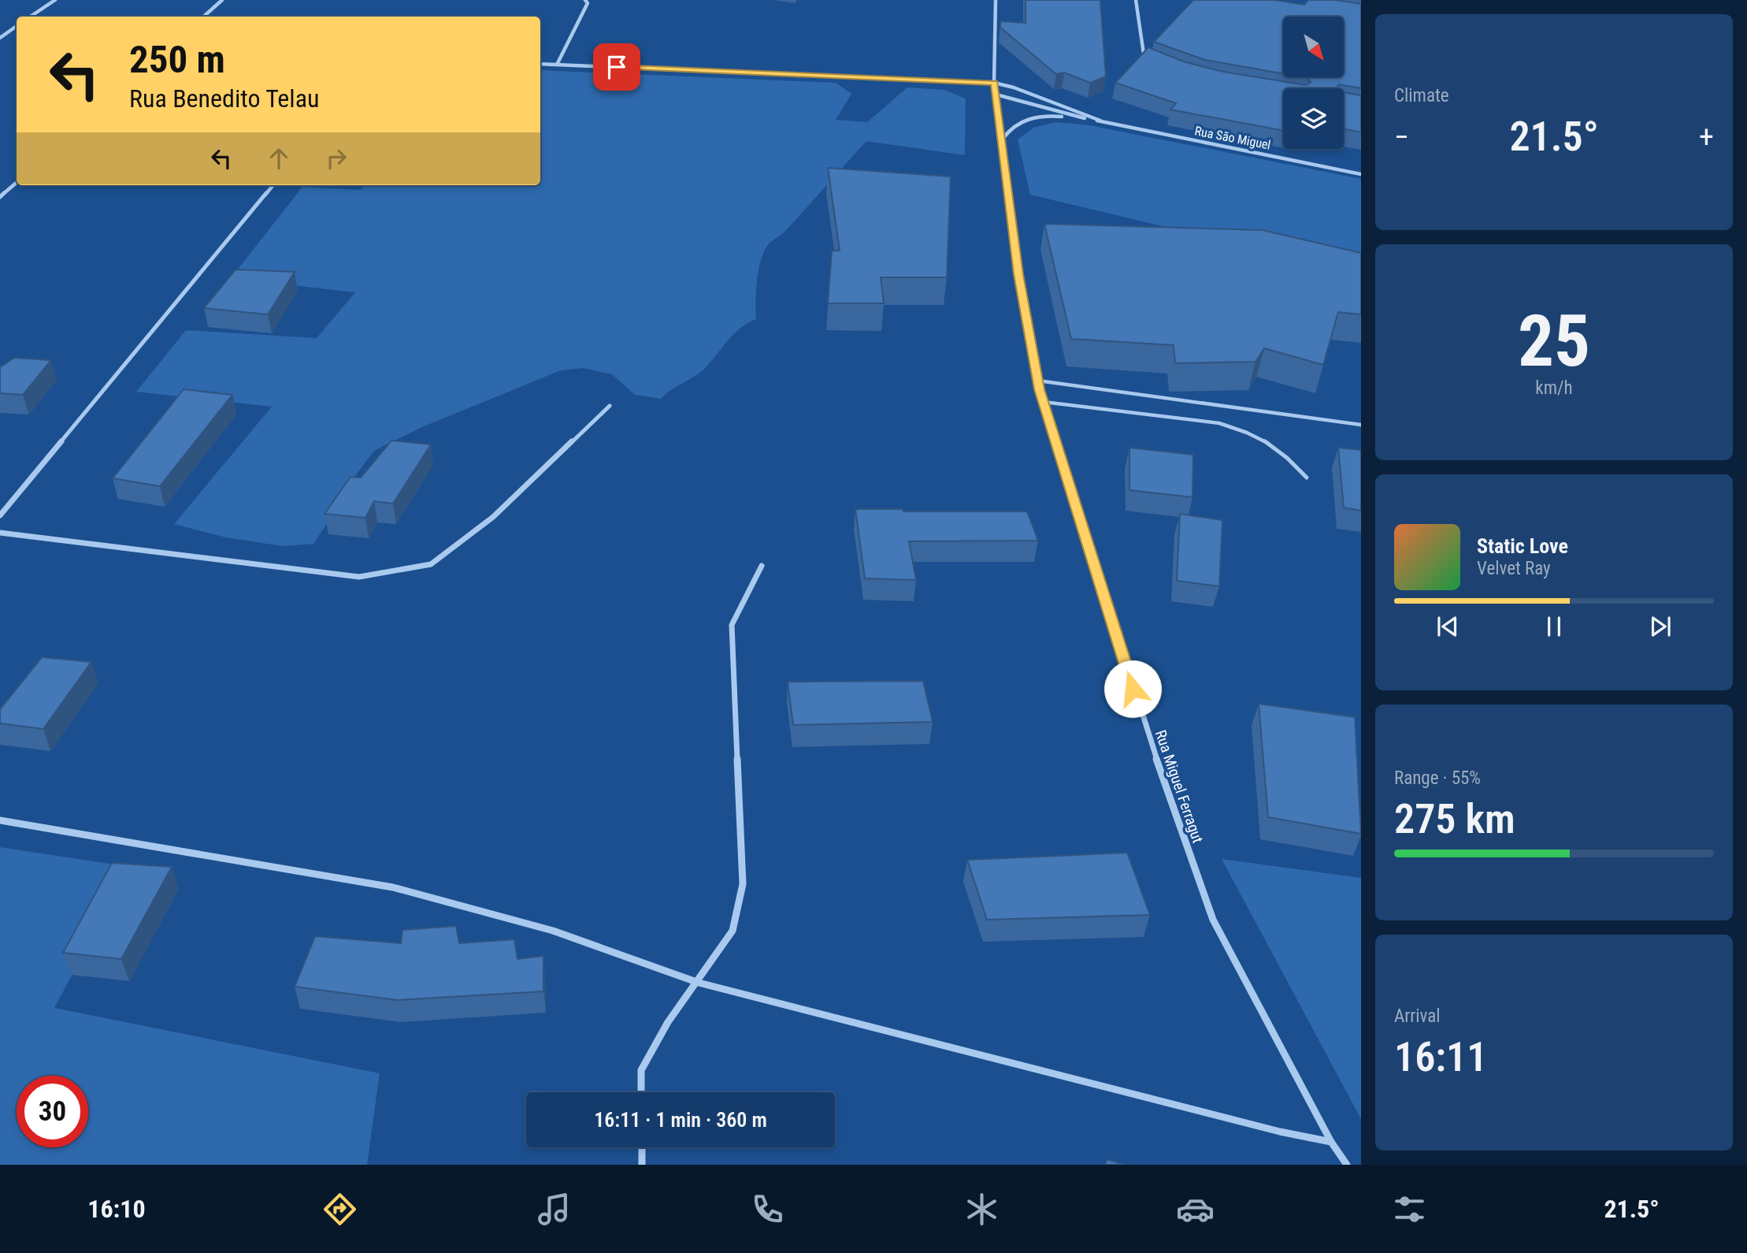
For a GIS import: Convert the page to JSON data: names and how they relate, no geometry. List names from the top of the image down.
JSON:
{
  "streets": {
    "street": ["Rua São Miguel", "Rua Miguel Ferragut"]
  },
  "crossings": [
    ["Rua São Miguel", "Rua Miguel Ferragut"]
  ],
  "north": "bottom right",
  "page": {
    "tile": [
      "Climate",
      ["25", "km/h"],
      ["Range · 55%", "275 km"],
      ["Arrival", "16:11"]
    ],
    "turn": ["250 m", "Rua Benedito Telau"],
    "heat": ["−", "21.5°", "+"],
    "song": ["Static Love", "Velvet Ray"],
    "limit": "30",
    "trip": "16:11 · 1 min · 360 m",
    "tabs": ["16:10", "21.5°"]
  }
}
